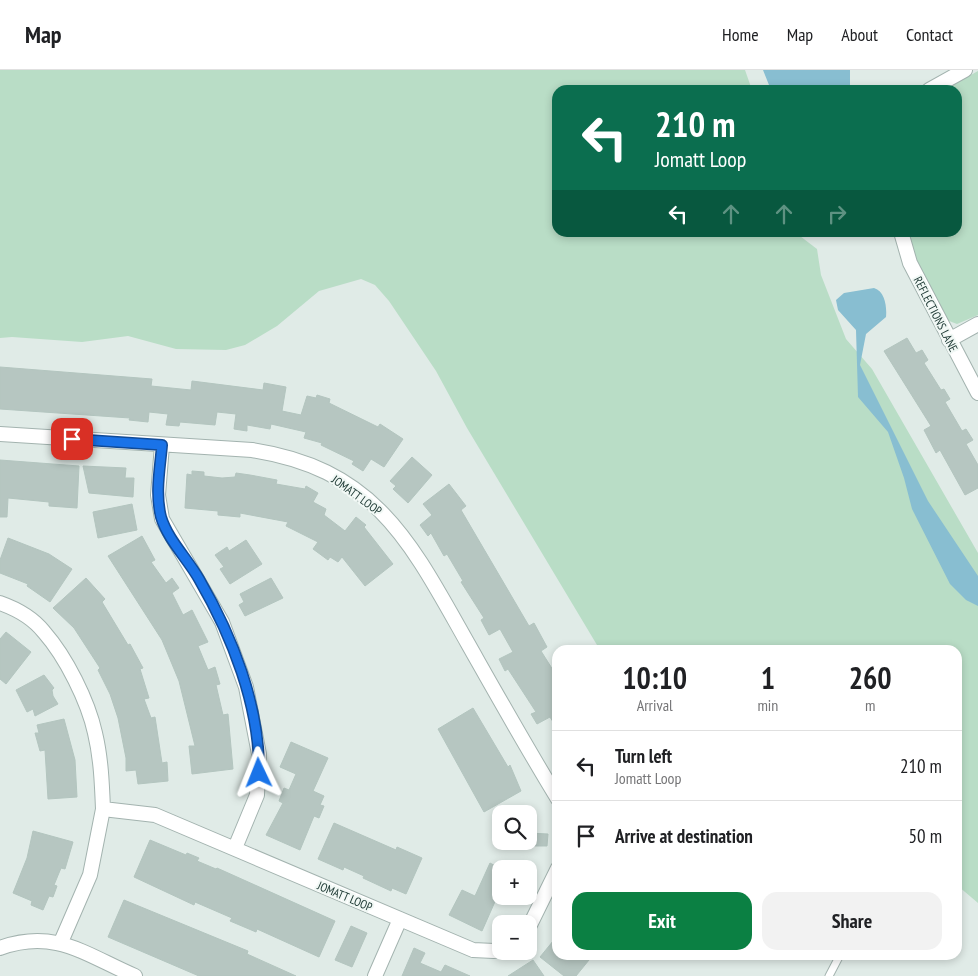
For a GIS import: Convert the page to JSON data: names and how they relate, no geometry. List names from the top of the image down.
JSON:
{
  "streets": {
    "street": ["REFLECTIONS LANE", "JOMATT LOOP"]
  },
  "page": {
    "header": "Map",
    "nav": [
      "Home",
      "Map",
      "About",
      "Contact"
    ],
    "turn": ["210 m", "Jomatt Loop"],
    "eta": [
      "10:10",
      "Arrival",
      "1",
      "min",
      "260",
      "m"
    ],
    "list": [
      {
        "name": "Turn left",
        "note": "Jomatt Loop",
        "value": "210 m"
      },
      {
        "name": "Arrive at destination",
        "value": "50 m"
      }
    ],
    "map_buttons": ["+", "−"],
    "buttons": ["Exit", "Share"]
  }
}
